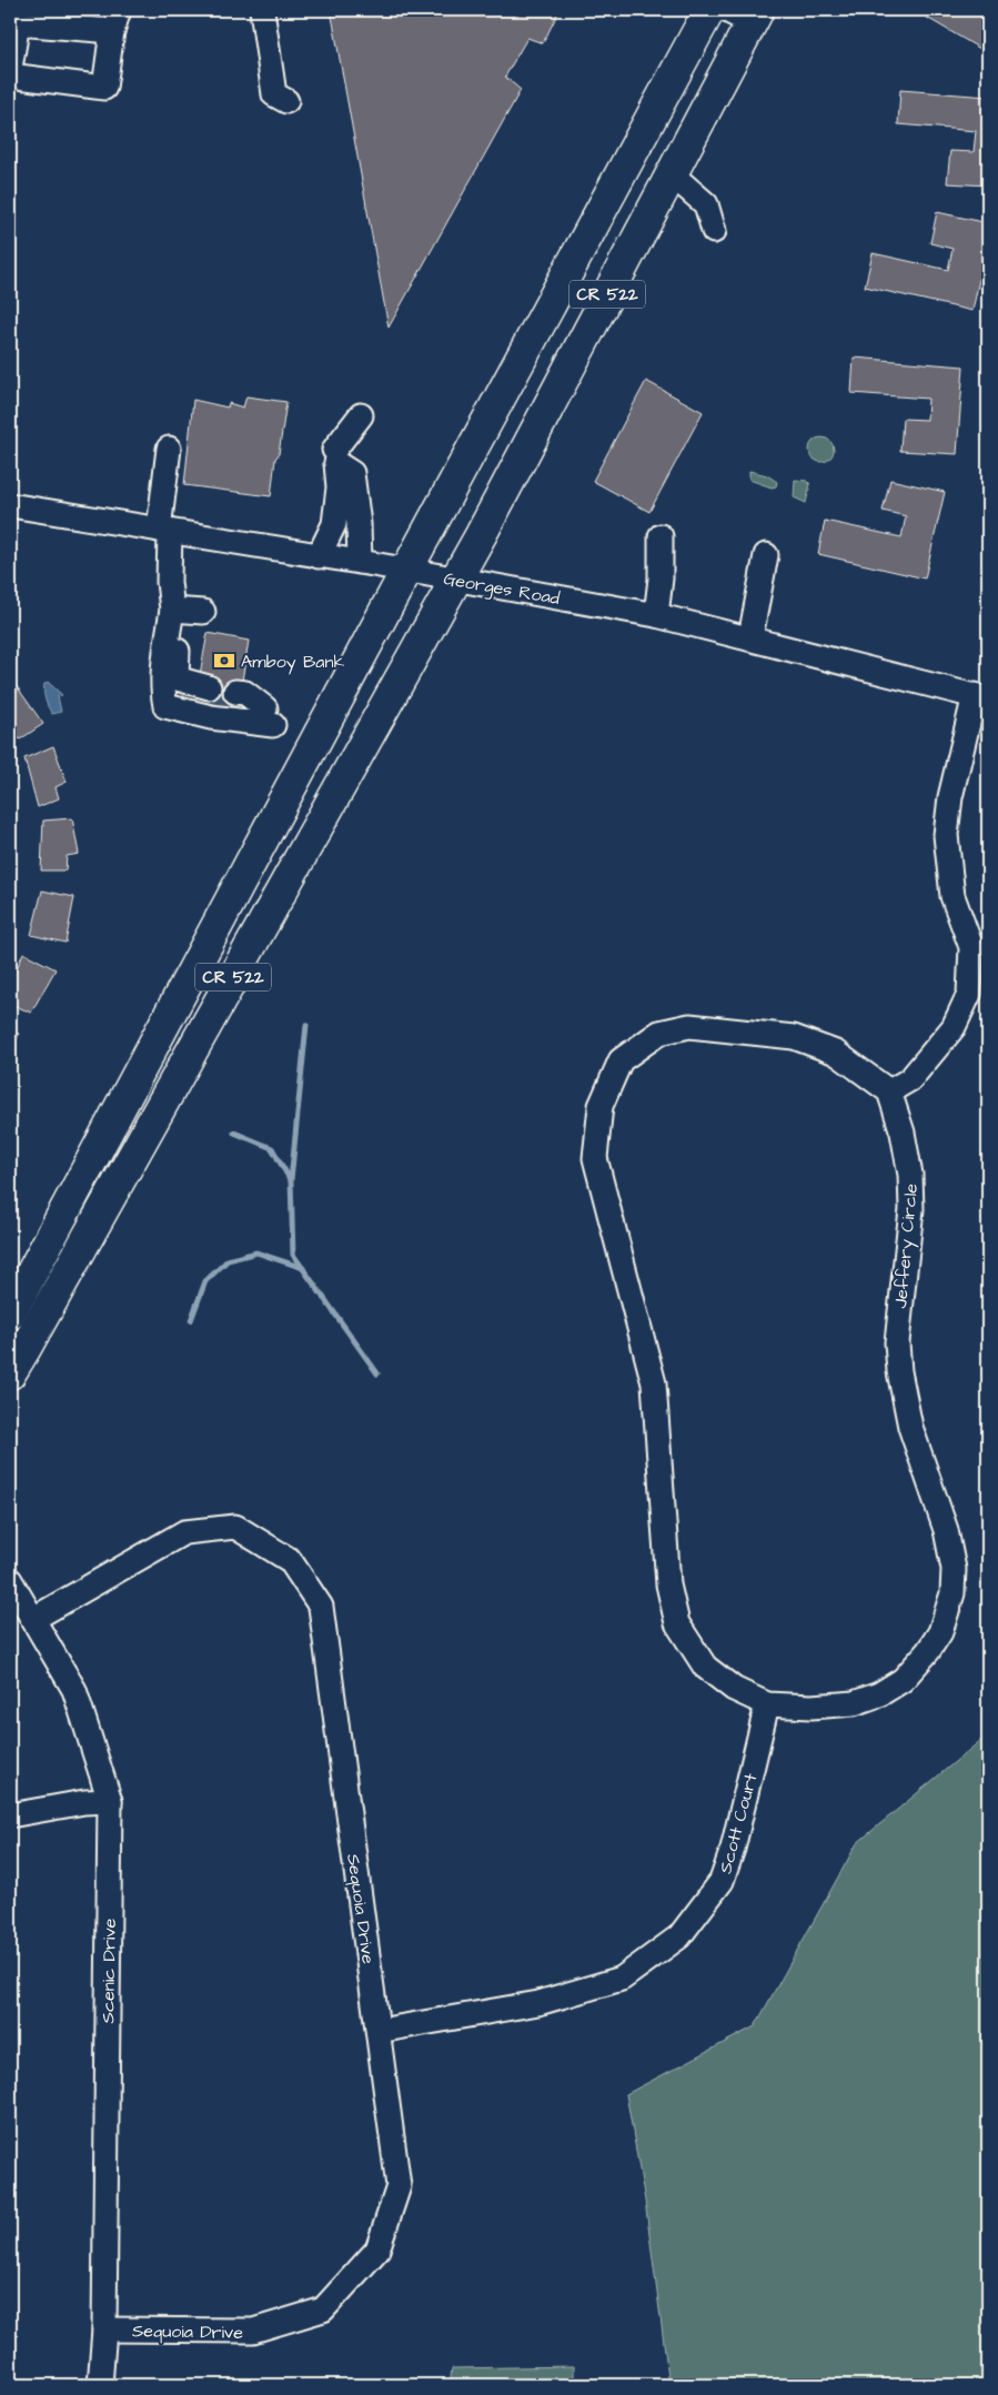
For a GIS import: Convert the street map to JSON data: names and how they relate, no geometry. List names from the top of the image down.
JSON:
{
  "streets": {
    "main road": ["CR 522"],
    "street": [
      "Georges Road",
      "Jeffery Circle",
      "Scott Court",
      "Sequoia Drive",
      "Scenic Drive"
    ]
  },
  "crossings": [
    ["CR 522", "Georges Road"],
    ["Jeffery Circle", "Scott Court"],
    ["Scott Court", "Sequoia Drive"],
    ["Sequoia Drive", "Scenic Drive"]
  ],
  "places": {
    "bank": ["Amboy Bank"]
  }
}
